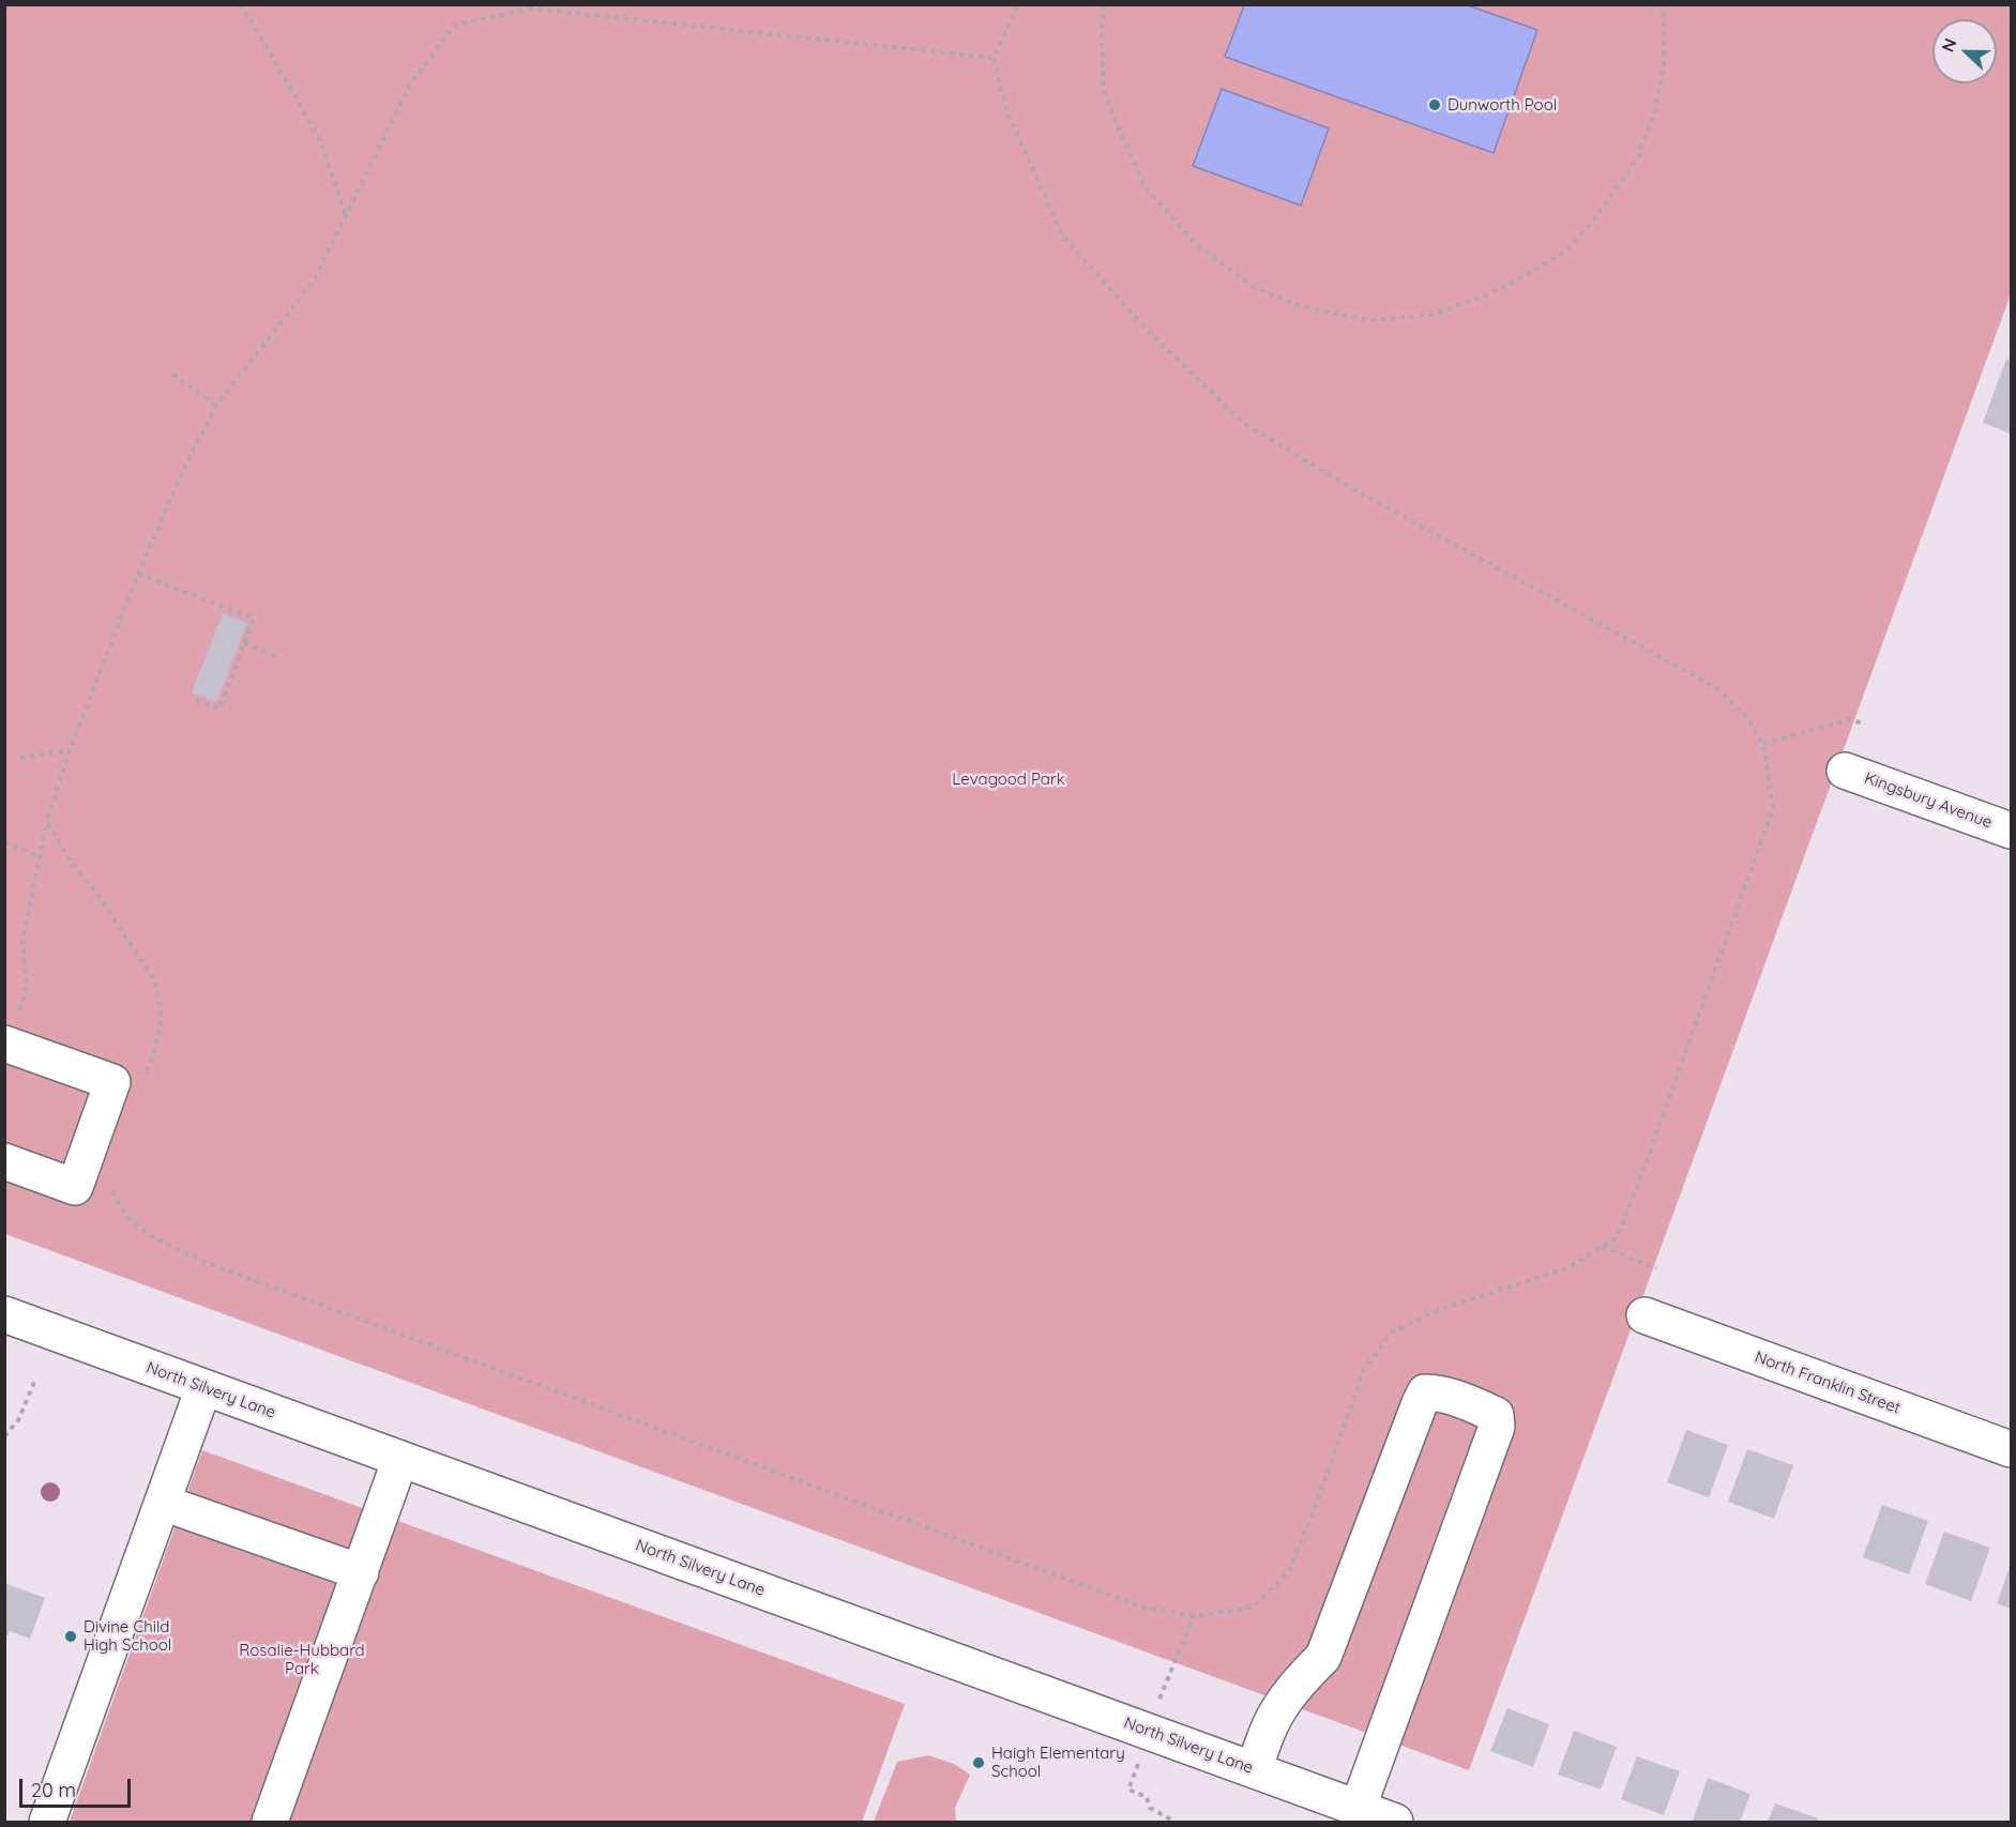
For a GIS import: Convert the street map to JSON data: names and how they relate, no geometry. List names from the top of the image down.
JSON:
{
  "streets": {
    "street": ["Kingsbury Avenue", "North Franklin Street", "North Silvery Lane"]
  },
  "parks": ["Levagood Park", "Rosalie-Hubbard Park"],
  "places": ["Dunworth Pool", "Divine Child High School", "Haigh Elementary School"],
  "scale_bar": "20 m",
  "north": "left"
}
